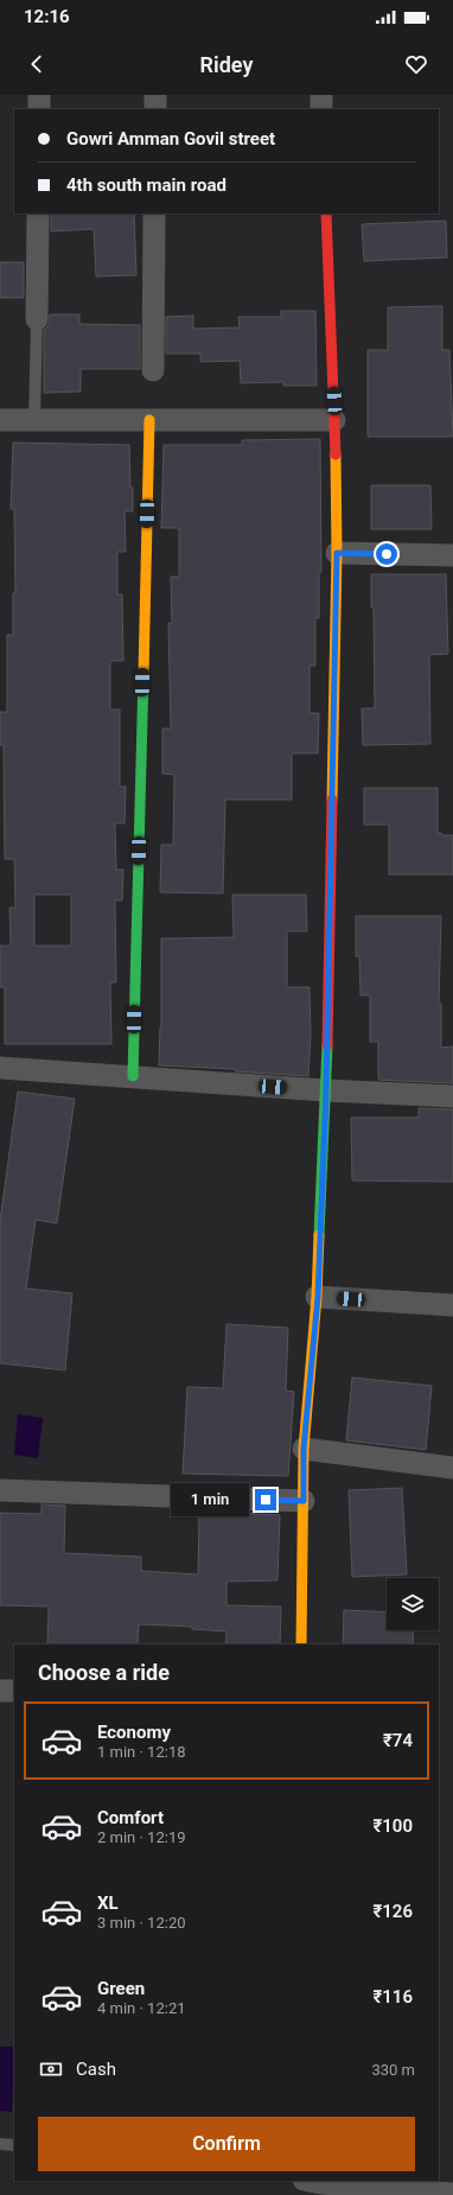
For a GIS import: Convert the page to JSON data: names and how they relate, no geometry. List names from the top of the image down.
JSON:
{
  "page": {
    "status": "12:16",
    "header": "Ridey",
    "banner": ["Gowri Amman Govil street", "4th south main road"],
    "bubble": "1 min",
    "heading": "Choose a ride",
    "list": [
      {
        "name": "Economy",
        "note": "1 min · 12:18",
        "value": "₹74"
      },
      {
        "name": "Comfort",
        "note": "2 min · 12:19",
        "value": "₹100"
      },
      {
        "name": "XL",
        "note": "3 min · 12:20",
        "value": "₹126"
      },
      {
        "name": "Green",
        "note": "4 min · 12:21",
        "value": "₹116"
      }
    ],
    "pay": ["Cash", "330 m"],
    "buttons": "Confirm"
  }
}
